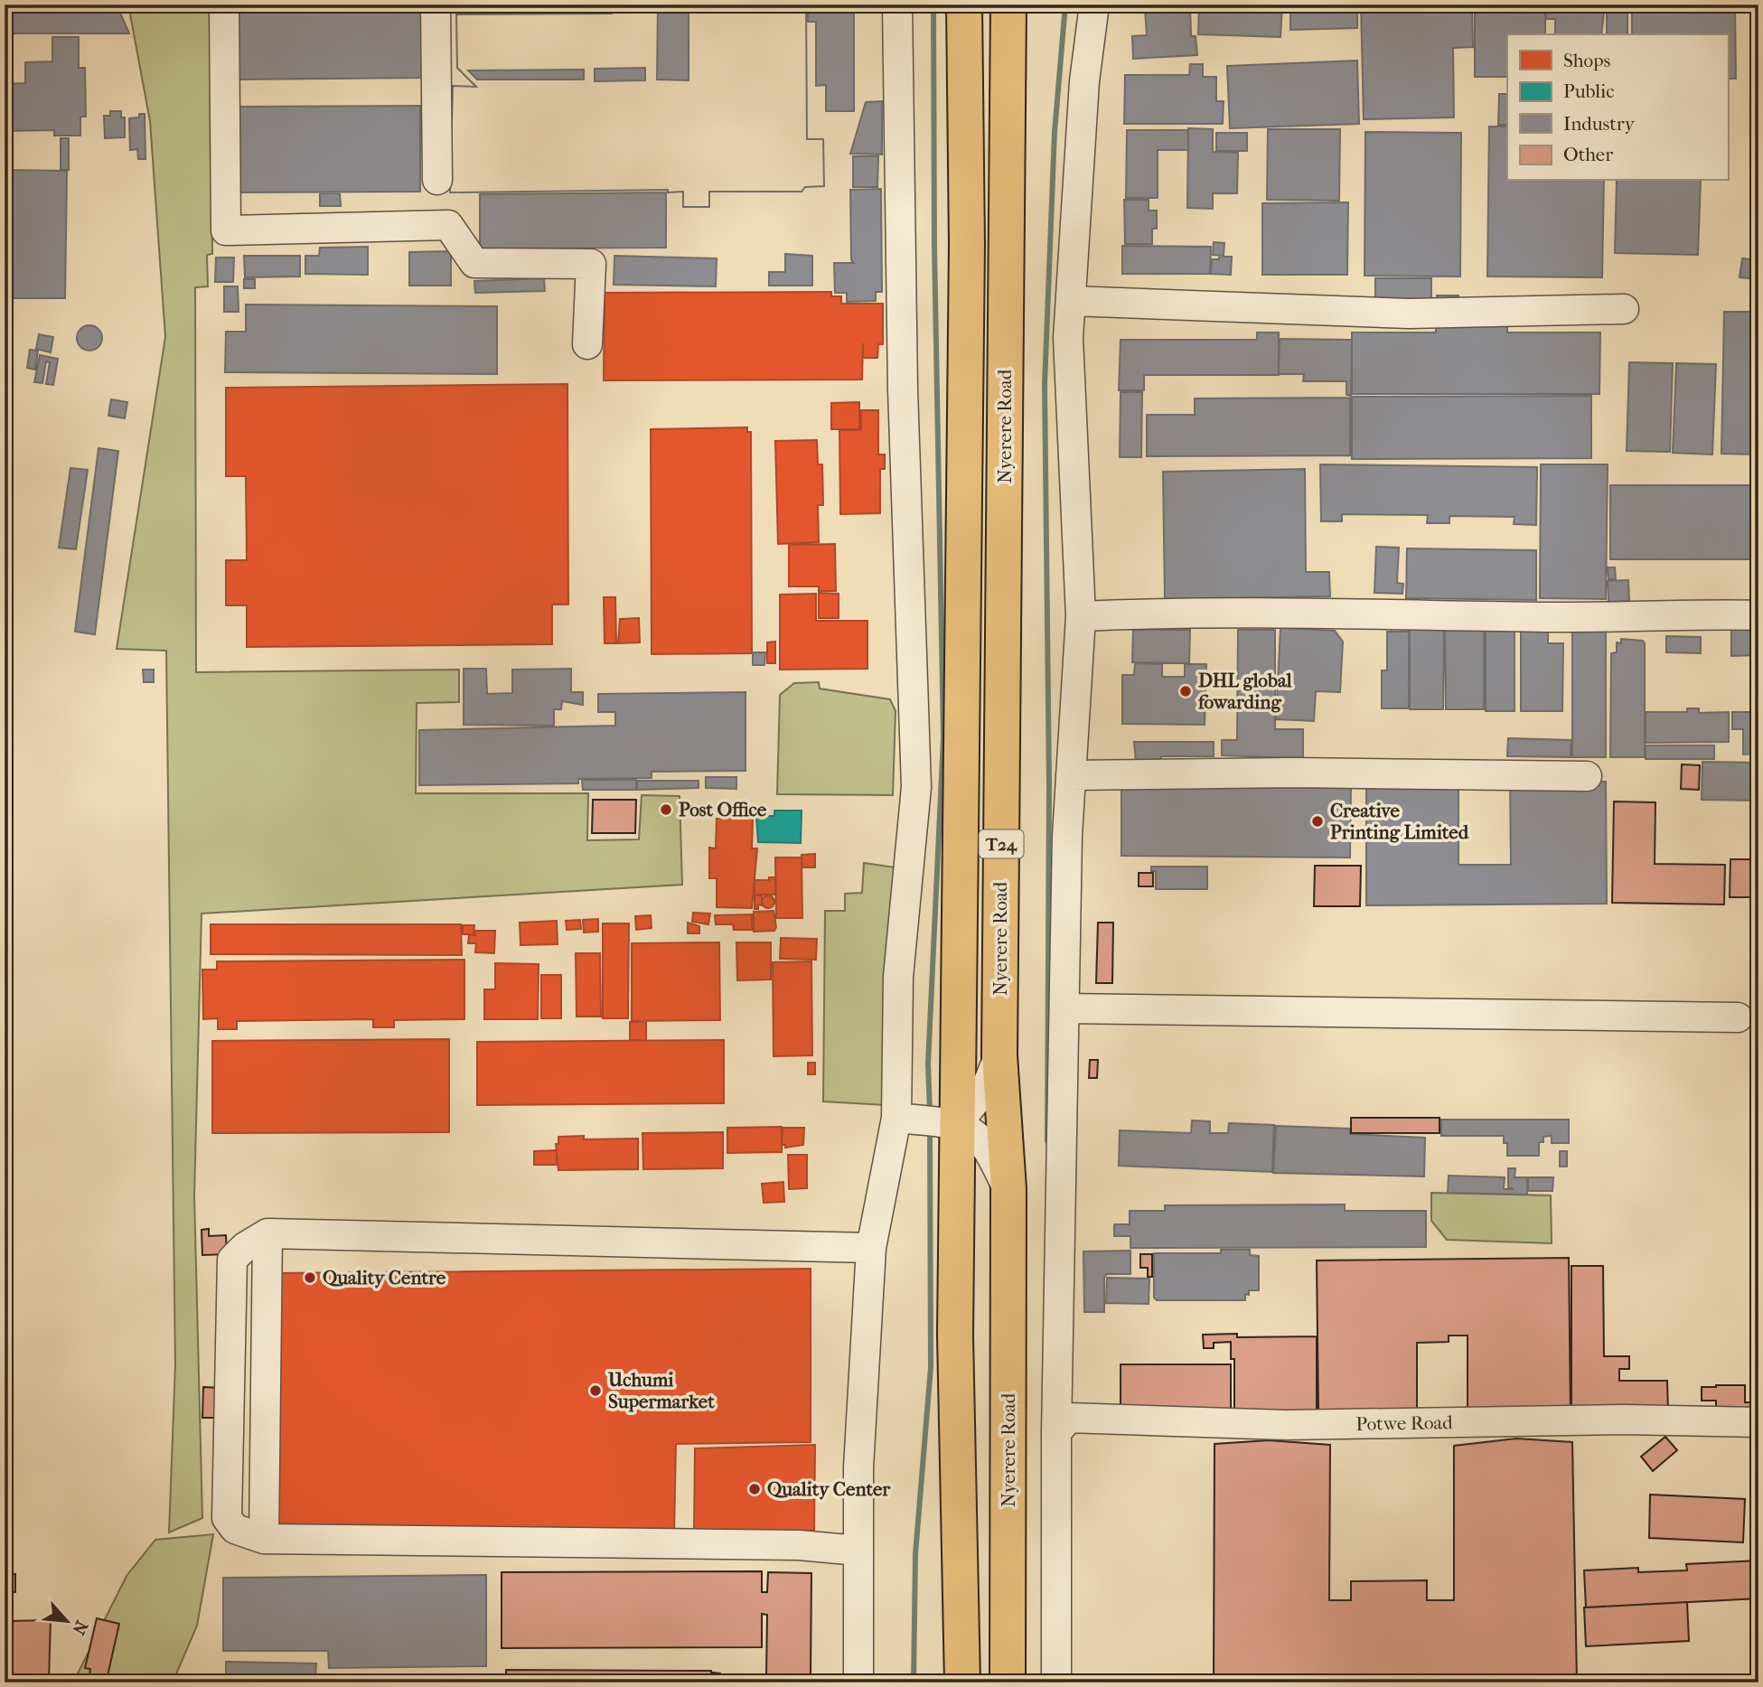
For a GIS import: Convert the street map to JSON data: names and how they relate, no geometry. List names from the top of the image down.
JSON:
{
  "streets": {
    "highway": ["Nyerere Road", "T24"],
    "street": ["Potwe Road"]
  },
  "places": [
    "DHL global fowarding",
    "Post Office",
    "Creative Printing Limited",
    "Quality Centre",
    "Uchumi Supermarket",
    "Quality Center"
  ],
  "legend": [
    "Shops",
    "Public",
    "Industry",
    "Other"
  ],
  "north": "bottom right"
}
